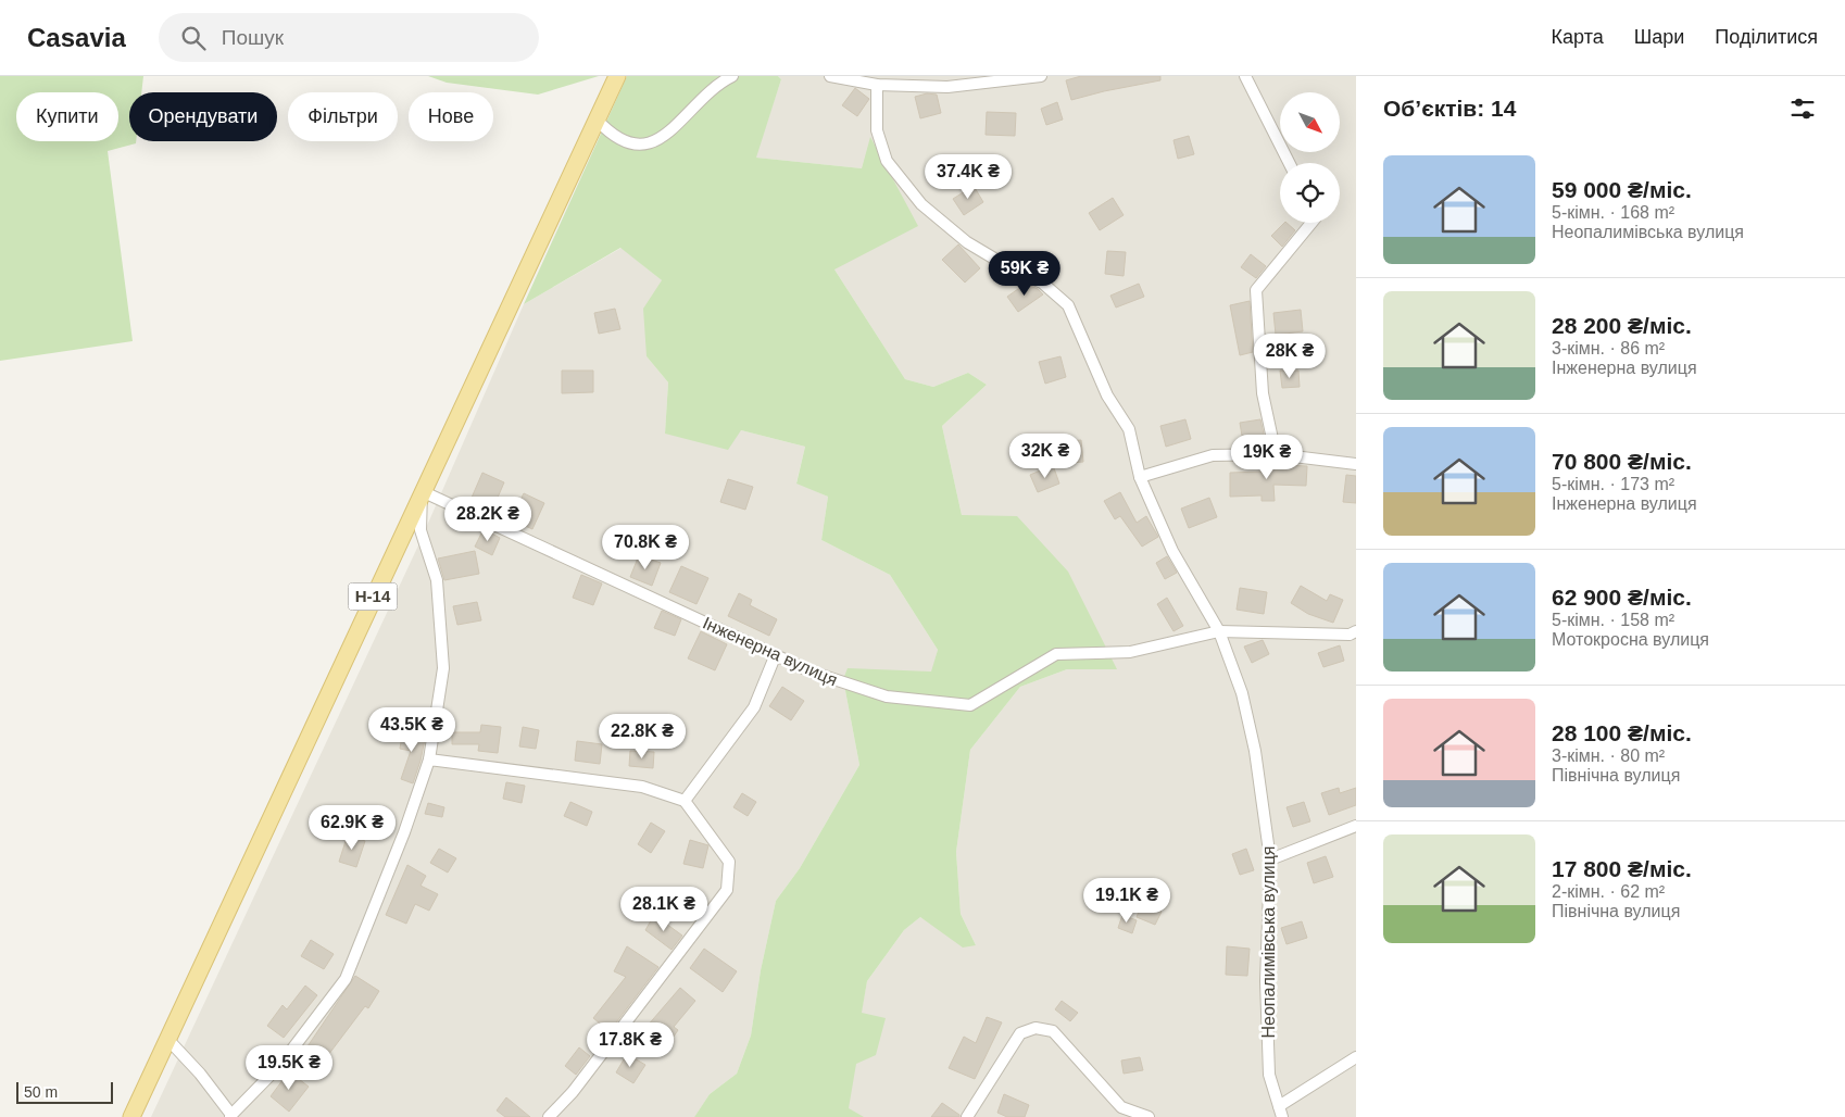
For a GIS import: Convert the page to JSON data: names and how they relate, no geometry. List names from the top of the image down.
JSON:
{
  "streets": {
    "main road": ["Н-14"],
    "street": ["Інженерна вулиця", "Неопалимівська вулиця"]
  },
  "crossings": [
    ["Н-14", "Інженерна вулиця"],
    ["Інженерна вулиця", "Неопалимівська вулиця"]
  ],
  "scale_bar": "50 m",
  "north": "bottom right",
  "page": {
    "header": "Casavia",
    "search": "Пошук",
    "nav": ["Карта", "Шари", "Поділитися"],
    "heading": "Об’єктів: 14",
    "chip": [
      "Купити",
      "Орендувати",
      "Фільтри",
      "Нове"
    ],
    "list": [
      {
        "name": "59 000 ₴/міс.",
        "note": "5-кімн. · 168 m² · Неопалимівська вулиця"
      },
      {
        "name": "28 200 ₴/міс.",
        "note": "3-кімн. · 86 m² · Інженерна вулиця"
      },
      {
        "name": "70 800 ₴/міс.",
        "note": "5-кімн. · 173 m² · Інженерна вулиця"
      },
      {
        "name": "62 900 ₴/міс.",
        "note": "5-кімн. · 158 m² · Мотокросна вулиця"
      },
      {
        "name": "28 100 ₴/міс.",
        "note": "3-кімн. · 80 m² · Північна вулиця"
      },
      {
        "name": "17 800 ₴/міс.",
        "note": "2-кімн. · 62 m² · Північна вулиця"
      }
    ],
    "price": [
      "37.4K ₴",
      "59K ₴",
      "28K ₴",
      "32K ₴",
      "19K ₴",
      "28.2K ₴",
      "70.8K ₴",
      "43.5K ₴",
      "22.8K ₴",
      "62.9K ₴",
      "19.1K ₴",
      "28.1K ₴",
      "17.8K ₴",
      "19.5K ₴"
    ],
    "scale": "50 m"
  }
}
